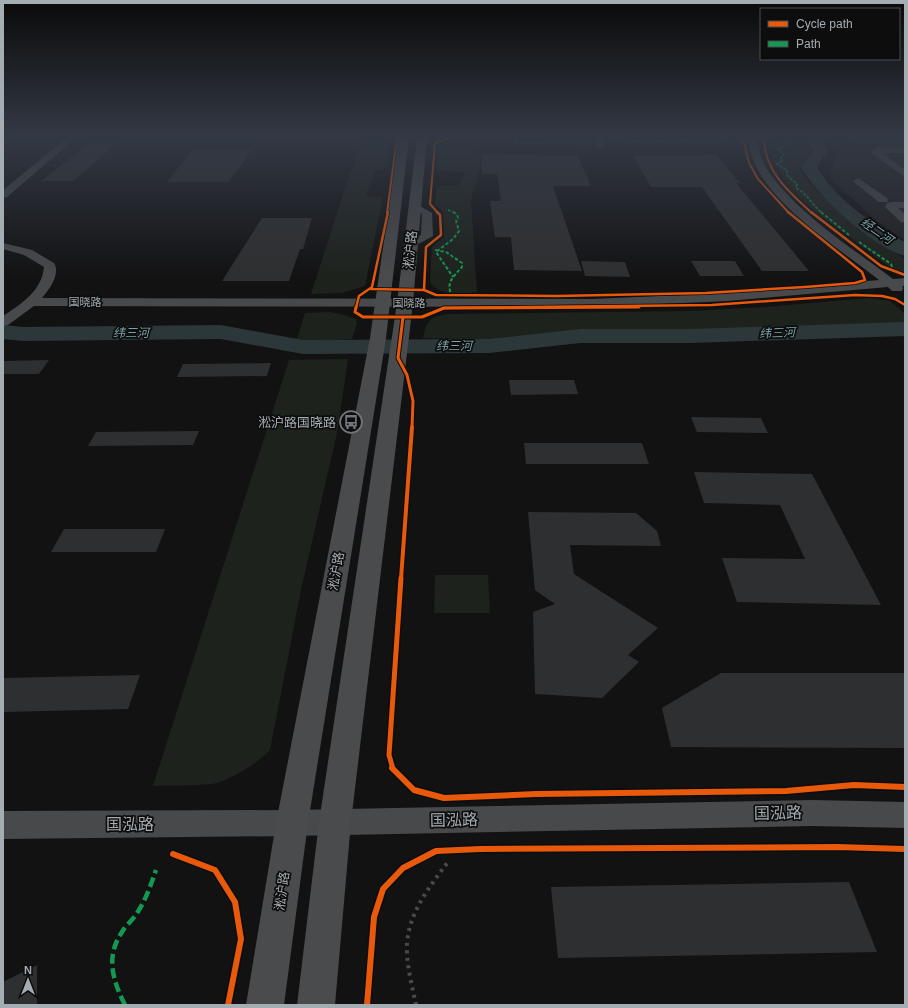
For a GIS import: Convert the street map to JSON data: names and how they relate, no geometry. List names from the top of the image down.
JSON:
{
  "streets": {
    "main road": ["淞沪路"],
    "street": ["国晓路", "国泓路"]
  },
  "crossings": [
    ["淞沪路", "国晓路"],
    ["淞沪路", "国泓路"]
  ],
  "water": ["经二河", "纬三河"],
  "places": {
    "bus stop": ["淞沪路国晓路"]
  },
  "legend": ["Cycle path", "Path"],
  "north": "top"
}
